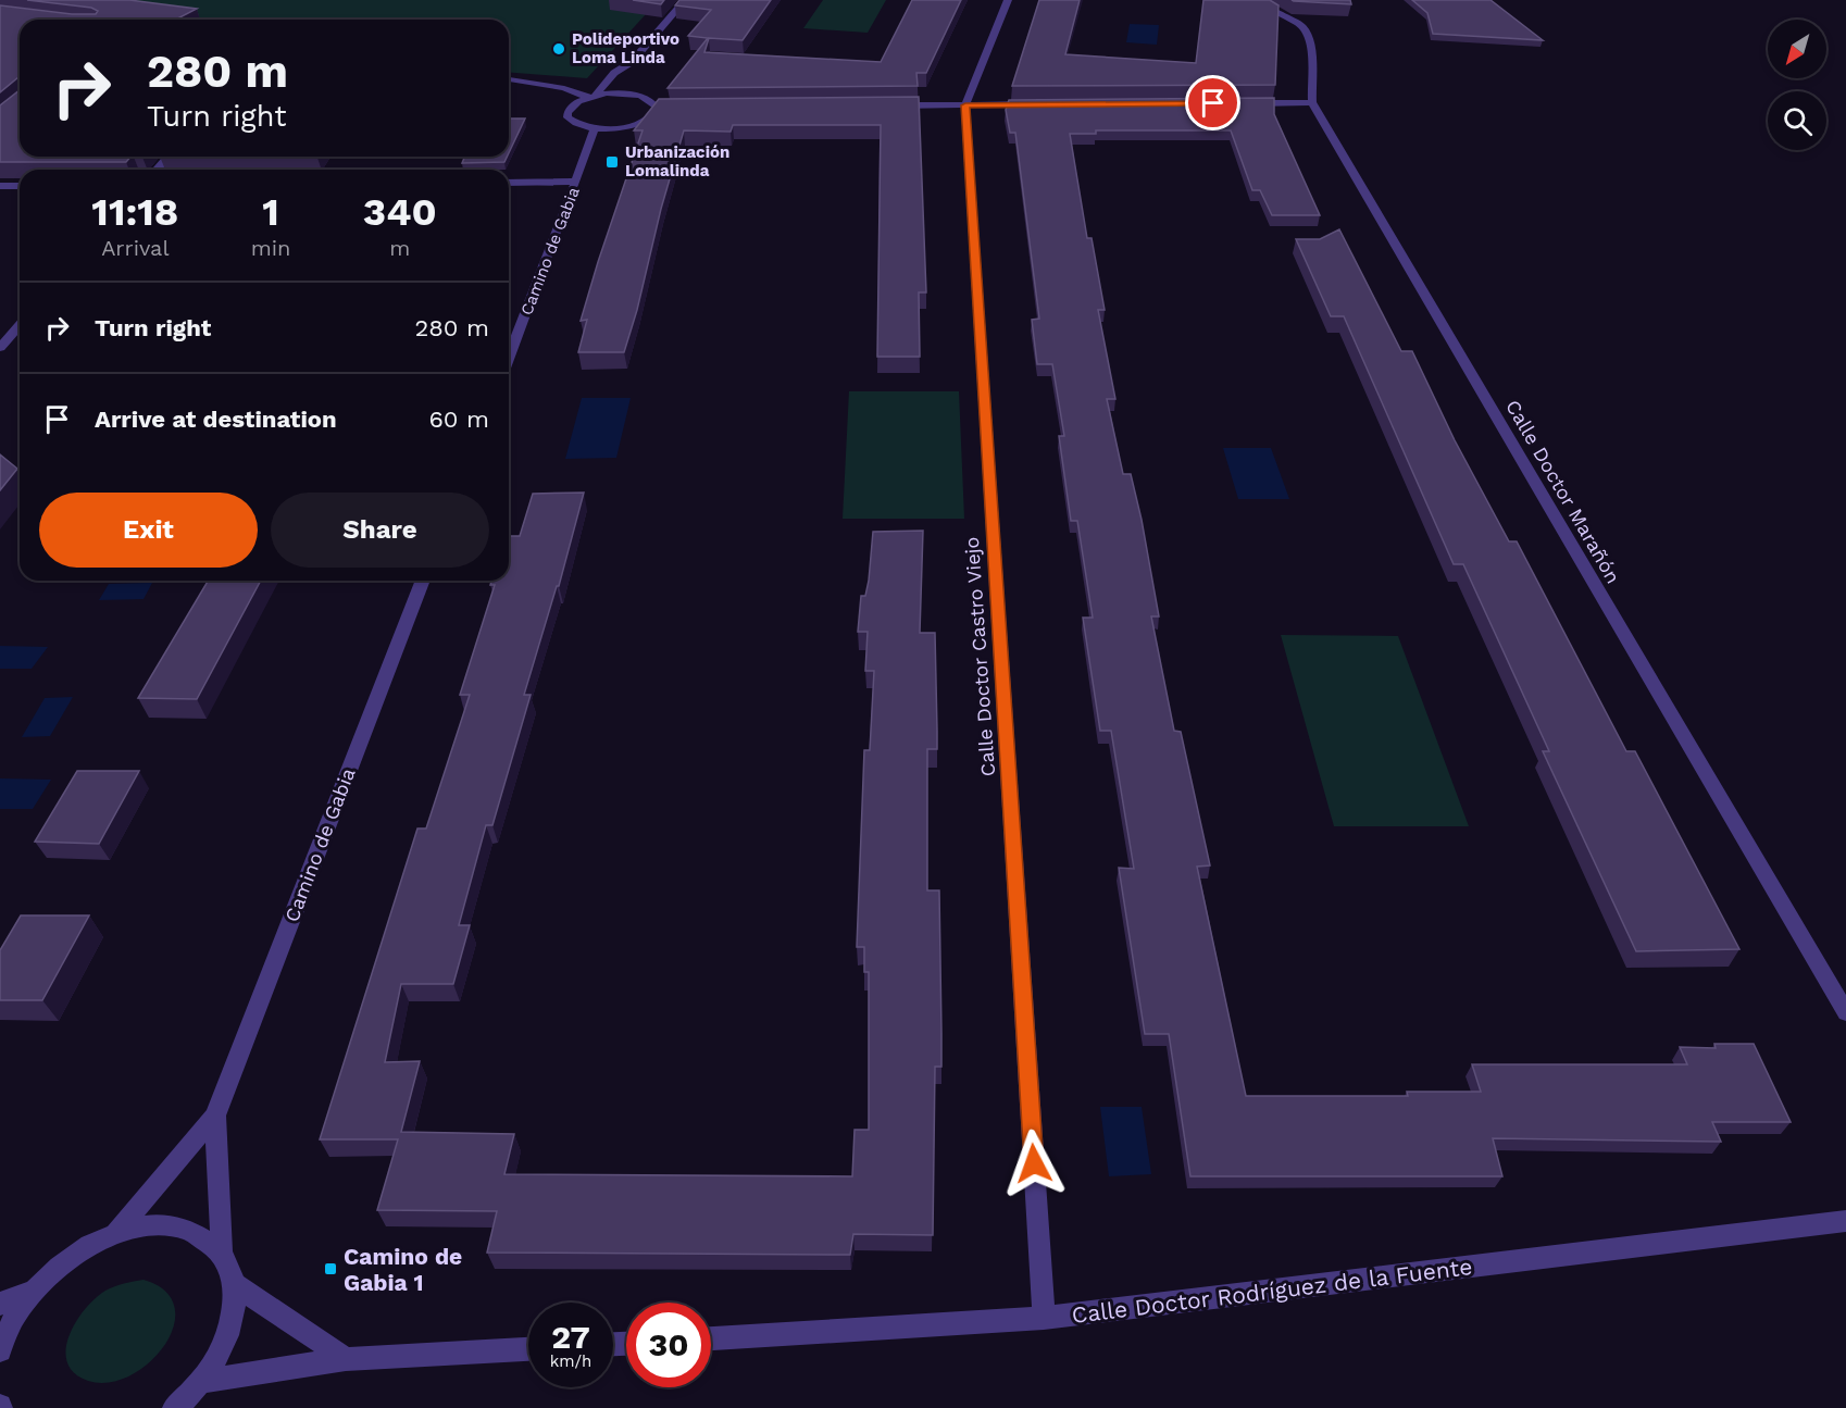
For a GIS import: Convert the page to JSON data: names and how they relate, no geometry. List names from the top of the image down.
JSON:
{
  "streets": {
    "street": [
      "Camino de Gabia",
      "Calle Doctor Marañón",
      "Calle Doctor Castro Viejo",
      "Calle Doctor Rodríguez de la Fuente"
    ]
  },
  "crossings": [
    ["Calle Doctor Castro Viejo", "Calle Doctor Rodríguez de la Fuente"]
  ],
  "places": {
    "other": ["Polideportivo Loma Linda"],
    "transit": ["Urbanización Lomalinda", "Camino de Gabia 1"]
  },
  "north": "bottom left",
  "page": {
    "turn": ["280 m", "Turn right"],
    "eta": [
      "11:18",
      "Arrival",
      "1",
      "min",
      "340",
      "m"
    ],
    "list": [
      {
        "name": "Turn right",
        "value": "280 m"
      },
      {
        "name": "Arrive at destination",
        "value": "60 m"
      }
    ],
    "buttons": ["Exit", "Share"],
    "speed": "27 km/h",
    "limit": "30"
  }
}
